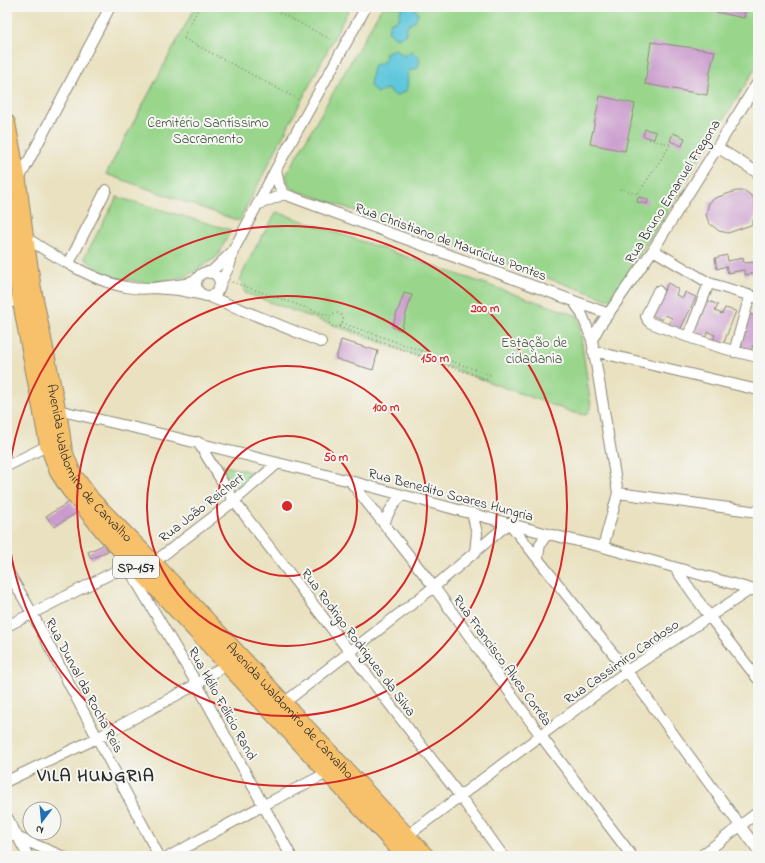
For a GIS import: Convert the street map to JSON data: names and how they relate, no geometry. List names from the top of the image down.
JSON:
{
  "streets": {
    "main road": ["Avenida Waldomiro de Carvalho", "SP-157"],
    "street": [
      "Rua Bruno Emanuel Fregona",
      "Rua Christiano de Mauricius Pontes",
      "Rua Benedito Soares Hungria",
      "Rua João Reichert",
      "Rua Rodrigo Rodrigues da Silva",
      "Rua Francisco Alves Corrêa",
      "Rua Cassimiro Cardoso",
      "Rua Durval da Rocha Reis",
      "Rua Hélio Felício Rand"
    ]
  },
  "crossings": [
    ["Rua Bruno Emanuel Fregona", "Rua Christiano de Mauricius Pontes"],
    ["Avenida Waldomiro de Carvalho", "Rua Benedito Soares Hungria"],
    ["Avenida Waldomiro de Carvalho", "Rua João Reichert"],
    ["Avenida Waldomiro de Carvalho", "Rua Cassimiro Cardoso"],
    ["Avenida Waldomiro de Carvalho", "Rua Hélio Felício Rand"],
    ["Rua Benedito Soares Hungria", "Rua João Reichert"],
    ["Rua Benedito Soares Hungria", "Rua Rodrigo Rodrigues da Silva"],
    ["Rua Benedito Soares Hungria", "Rua Francisco Alves Corrêa"],
    ["Rua Benedito Soares Hungria", "Rua Cassimiro Cardoso"],
    ["Rua João Reichert", "Rua Rodrigo Rodrigues da Silva"],
    ["Rua João Reichert", "Rua Durval da Rocha Reis"],
    ["Rua João Reichert", "Rua Hélio Felício Rand"],
    ["Rua Rodrigo Rodrigues da Silva", "Rua Cassimiro Cardoso"],
    ["Rua Francisco Alves Corrêa", "Rua Cassimiro Cardoso"]
  ],
  "districts": ["VILA HUNGRIA"],
  "parks": ["Cemitério Santíssimo Sacramento", "Estação de cidadania"],
  "north": "bottom",
  "rings": [
    "200 m",
    "150 m",
    "100 m",
    "50 m"
  ]
}
